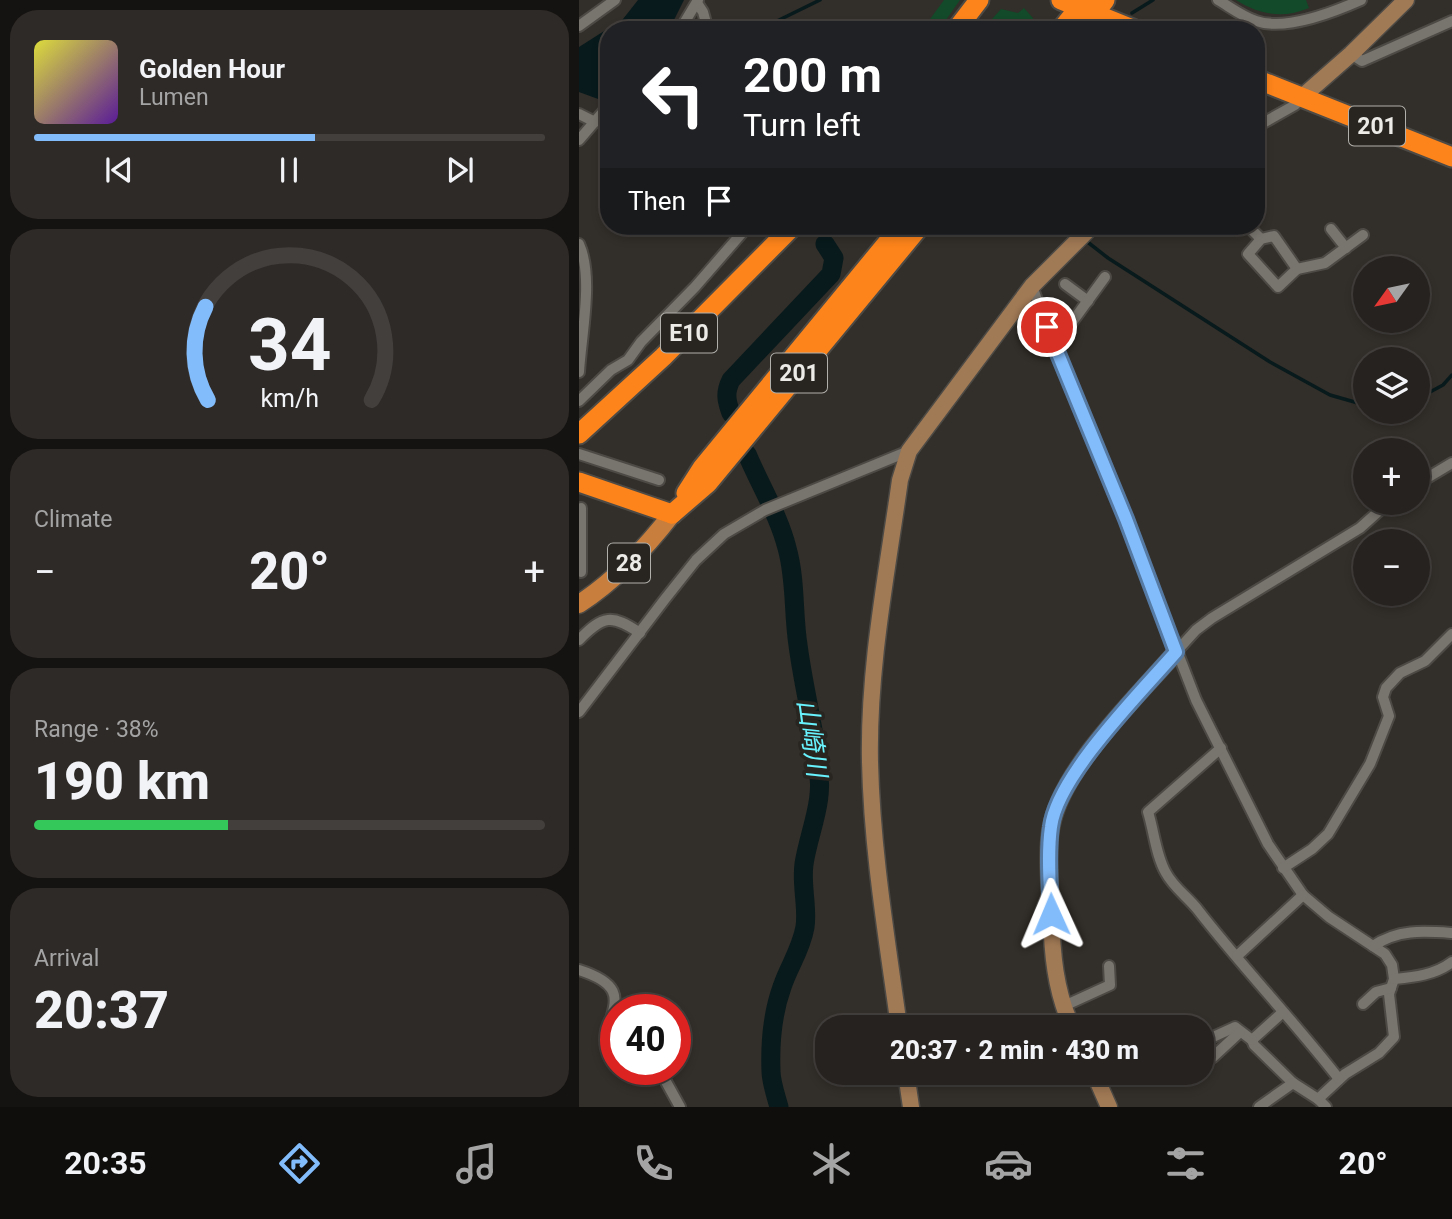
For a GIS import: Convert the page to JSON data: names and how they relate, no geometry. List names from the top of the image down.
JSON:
{
  "streets": {
    "highway": ["201", "E10"],
    "main road": ["28"]
  },
  "crossings": [
    ["201", "28"]
  ],
  "water": ["山崎川"],
  "north": "bottom left",
  "page": {
    "turn": ["200 m", "Turn left"],
    "song": ["Golden Hour", "Lumen"],
    "then": "Then",
    "map_buttons": ["+", "−"],
    "tile": [
      "Climate",
      ["Range · 38%", "190 km"],
      ["Arrival", "20:37"]
    ],
    "heat": ["−", "20°", "+"],
    "limit": "40",
    "trip": "20:37 · 2 min · 430 m",
    "tabs": ["20:35", "20°"],
    "gauge": ["34", "km/h"]
  }
}
